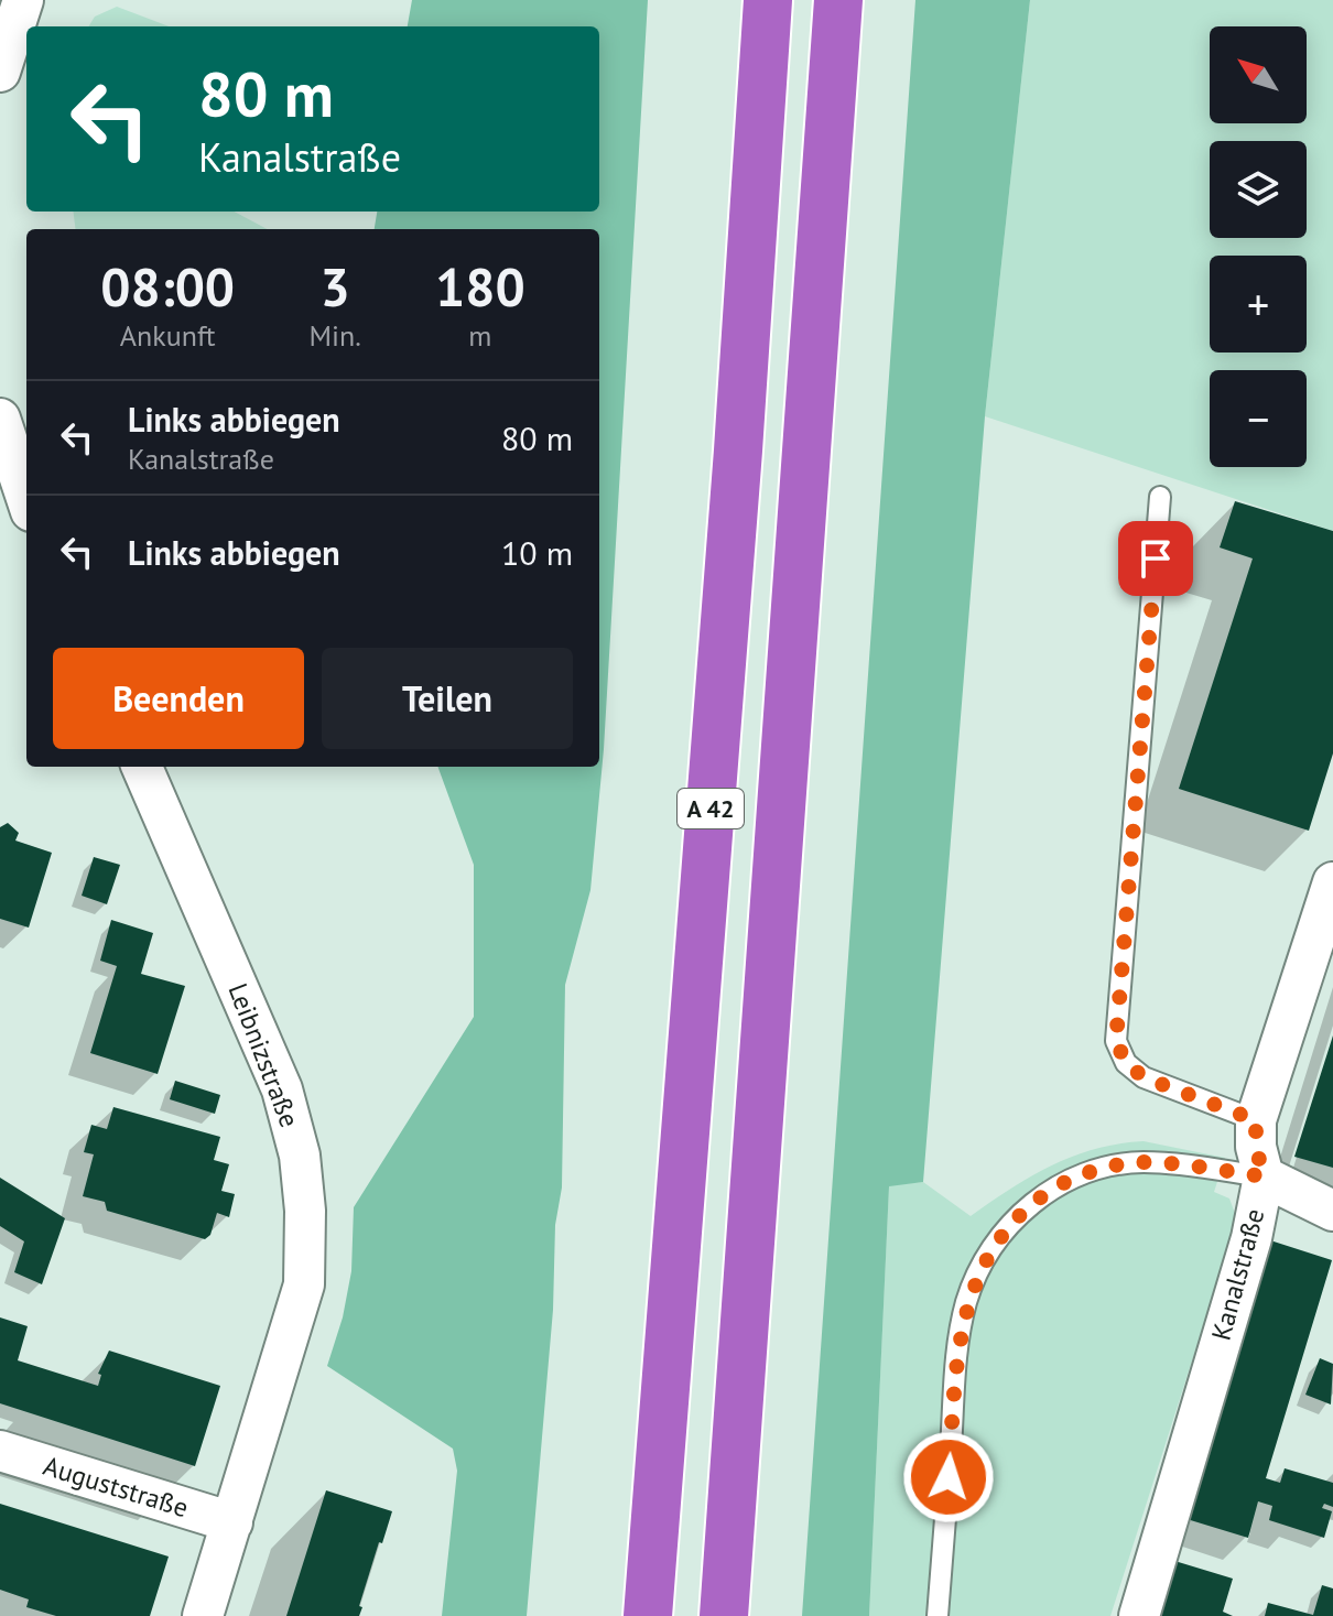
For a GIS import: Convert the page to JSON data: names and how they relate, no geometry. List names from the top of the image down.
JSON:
{
  "streets": {
    "highway": ["A 42"],
    "street": ["Leibnizstraße", "Kanalstraße", "Auguststraße"]
  },
  "crossings": [
    ["Leibnizstraße", "Auguststraße"]
  ],
  "north": "top left",
  "page": {
    "map_buttons": ["+", "−"],
    "turn": ["80 m", "Kanalstraße"],
    "eta": [
      "08:00",
      "Ankunft",
      "3",
      "Min.",
      "180",
      "m"
    ],
    "list": [
      {
        "name": "Links abbiegen",
        "note": "Kanalstraße",
        "value": "80 m"
      },
      {
        "name": "Links abbiegen",
        "value": "10 m"
      }
    ],
    "buttons": ["Beenden", "Teilen"]
  }
}
